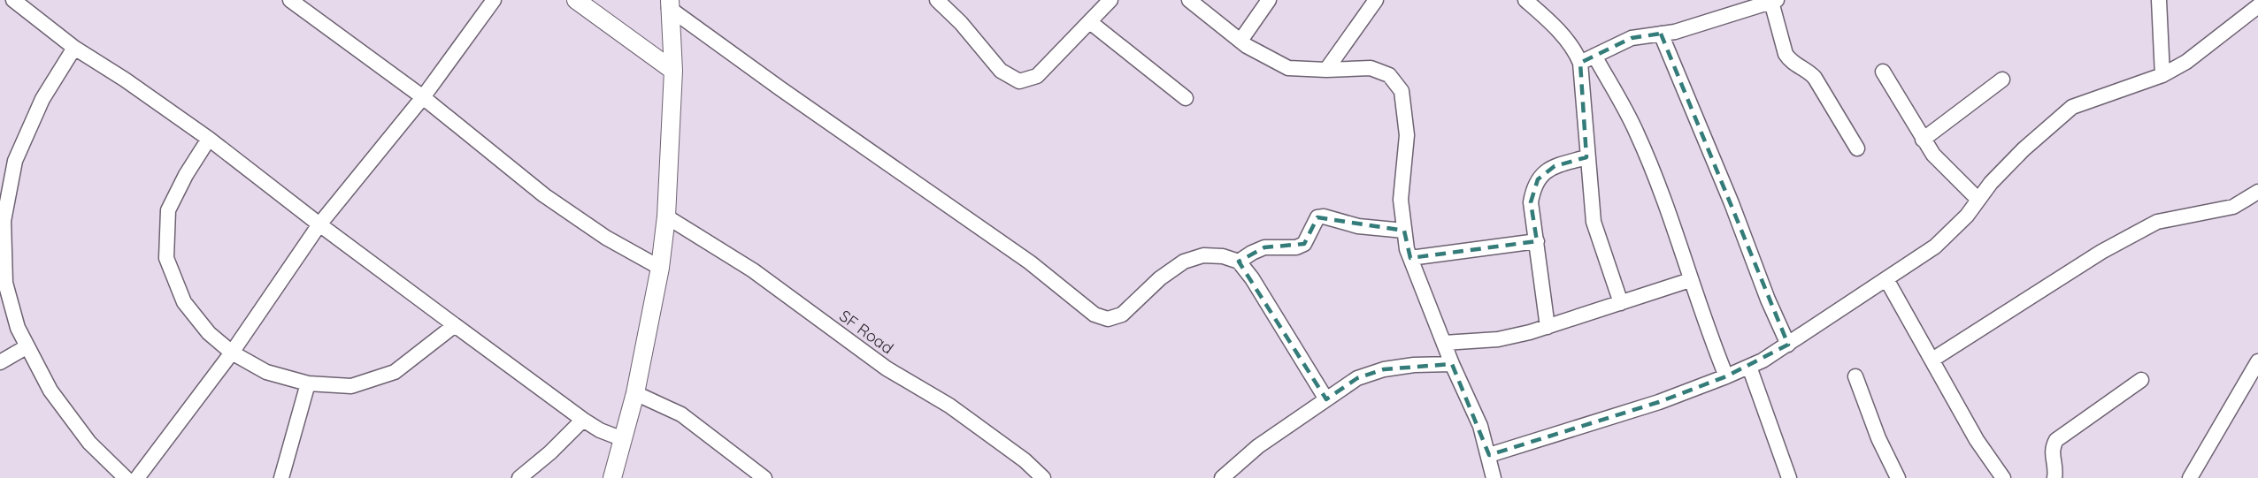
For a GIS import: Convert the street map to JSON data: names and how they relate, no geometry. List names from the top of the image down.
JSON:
{
  "streets": {
    "street": ["SF Road"]
  }
}
